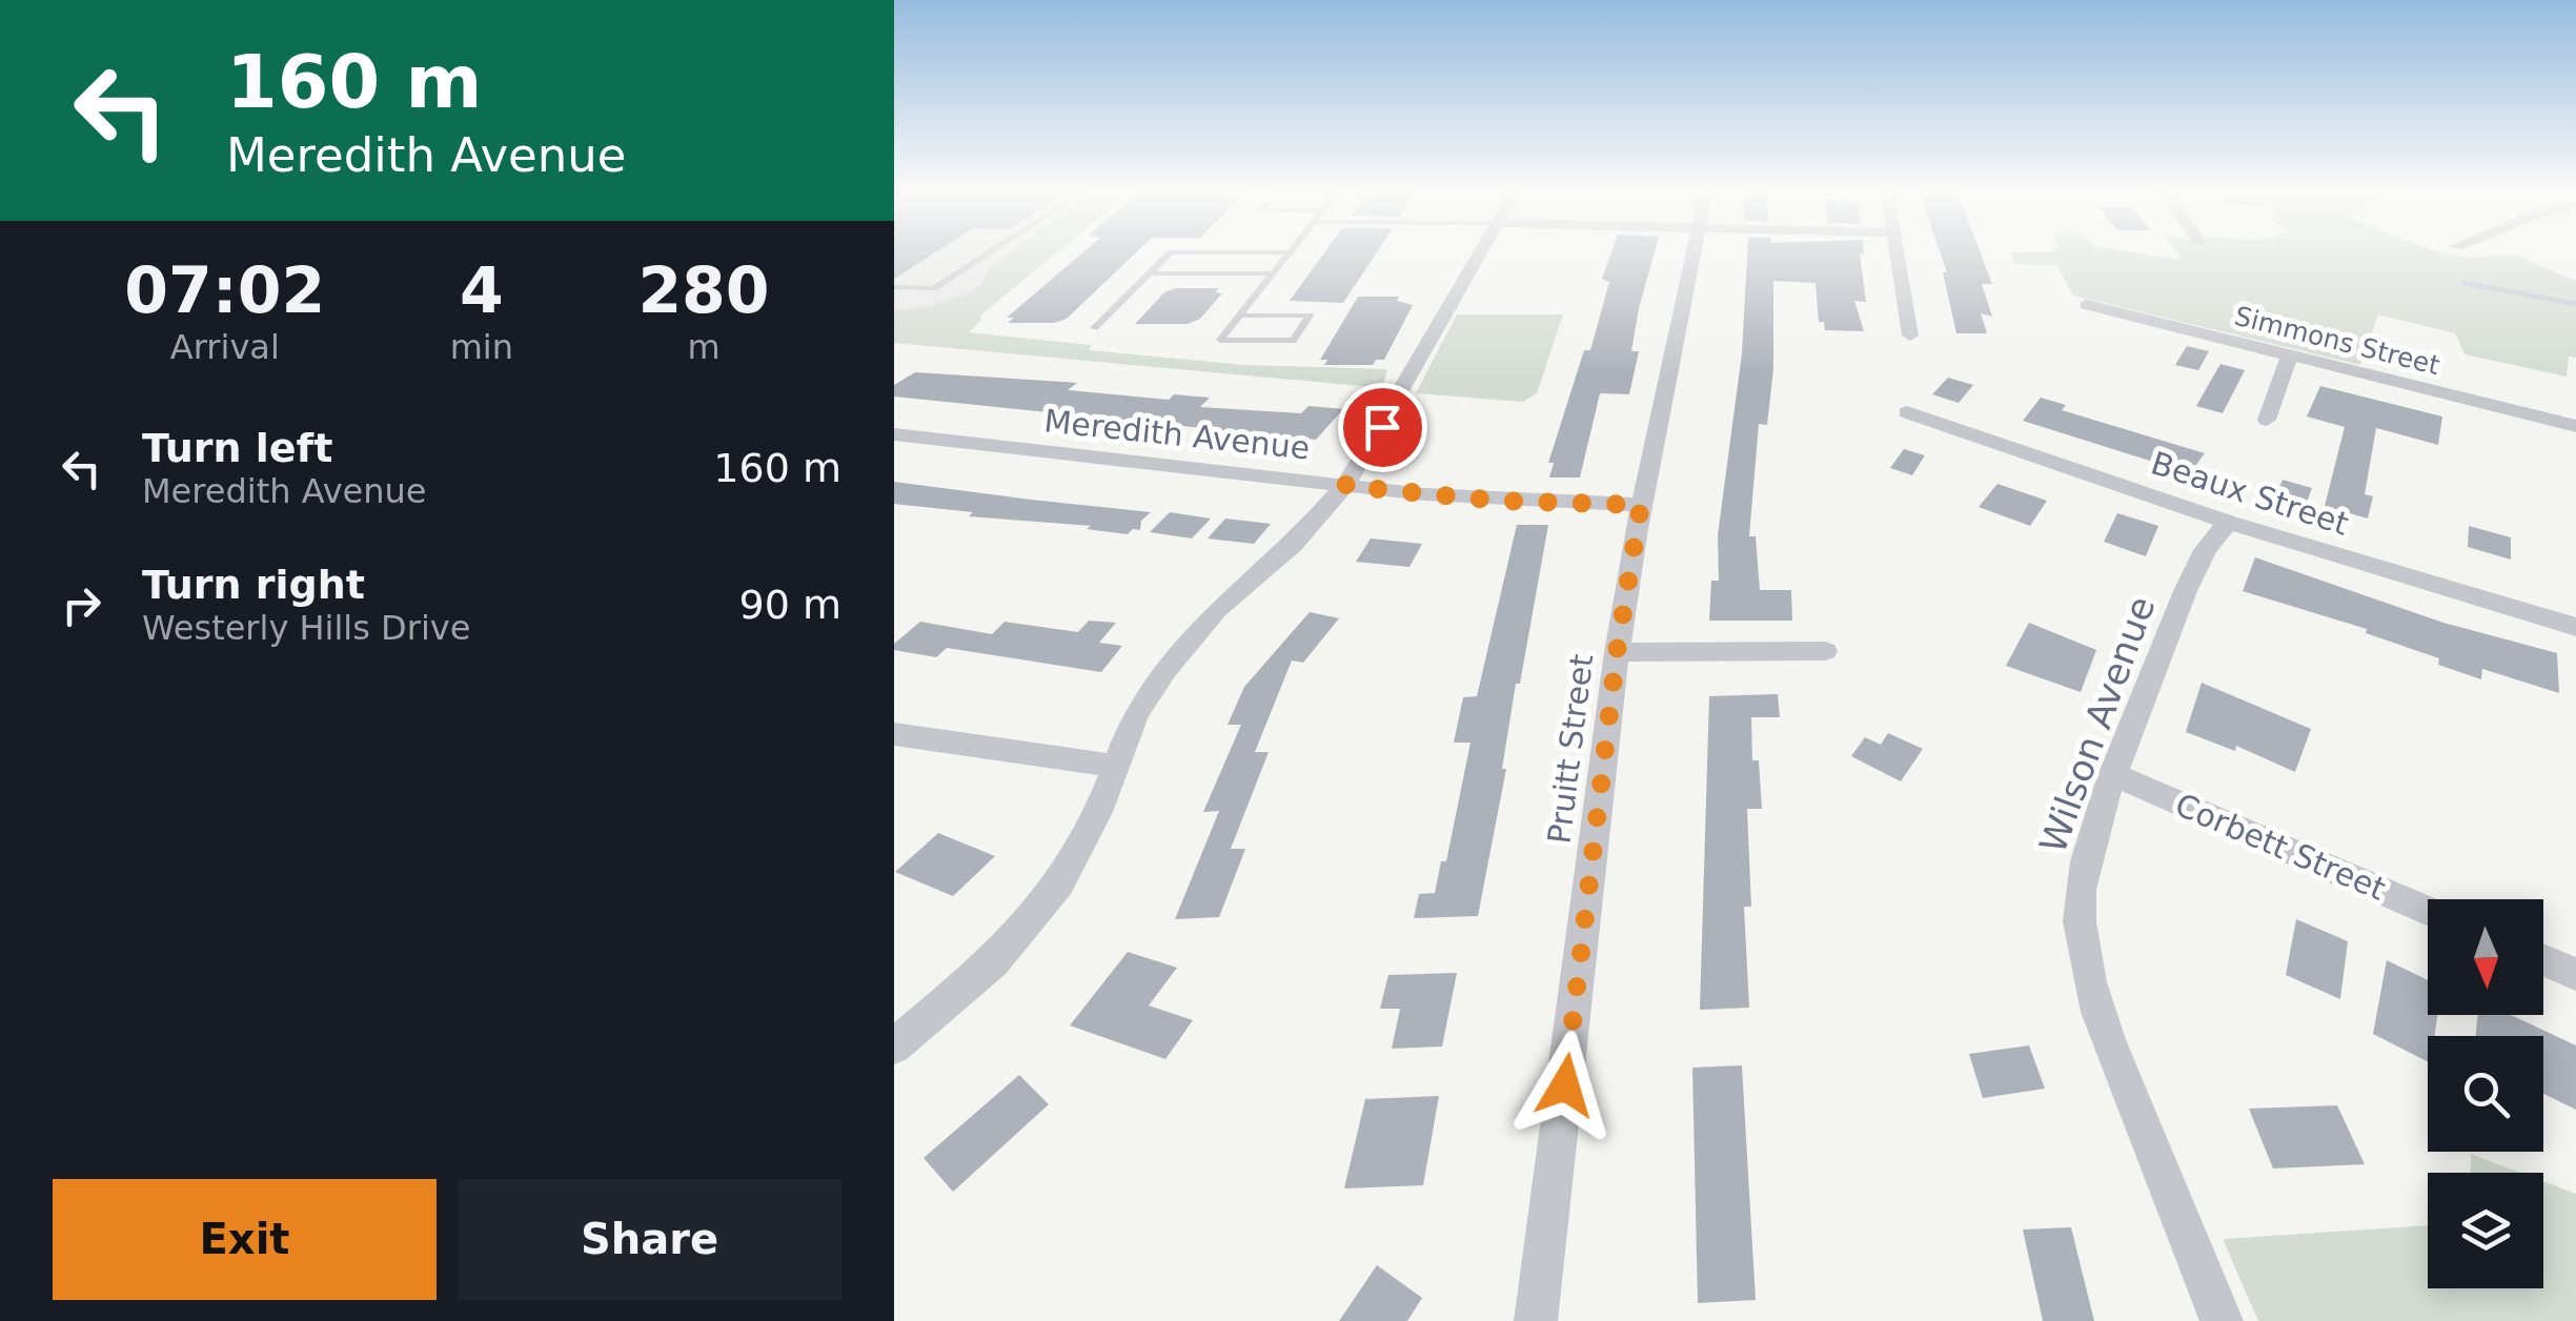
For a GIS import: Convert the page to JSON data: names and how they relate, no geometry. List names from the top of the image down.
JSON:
{
  "streets": {
    "street": [
      "Simmons Street",
      "Meredith Avenue",
      "Beaux Street",
      "Wilson Avenue",
      "Pruitt Street",
      "Corbett Street"
    ]
  },
  "crossings": [
    ["Meredith Avenue", "Pruitt Street"],
    ["Beaux Street", "Wilson Avenue"],
    ["Wilson Avenue", "Corbett Street"]
  ],
  "north": "bottom",
  "page": {
    "turn": ["160 m", "Meredith Avenue"],
    "eta": [
      "07:02",
      "Arrival",
      "4",
      "min",
      "280",
      "m"
    ],
    "list": [
      {
        "name": "Turn left",
        "note": "Meredith Avenue",
        "value": "160 m"
      },
      {
        "name": "Turn right",
        "note": "Westerly Hills Drive",
        "value": "90 m"
      }
    ],
    "buttons": ["Exit", "Share"]
  }
}
